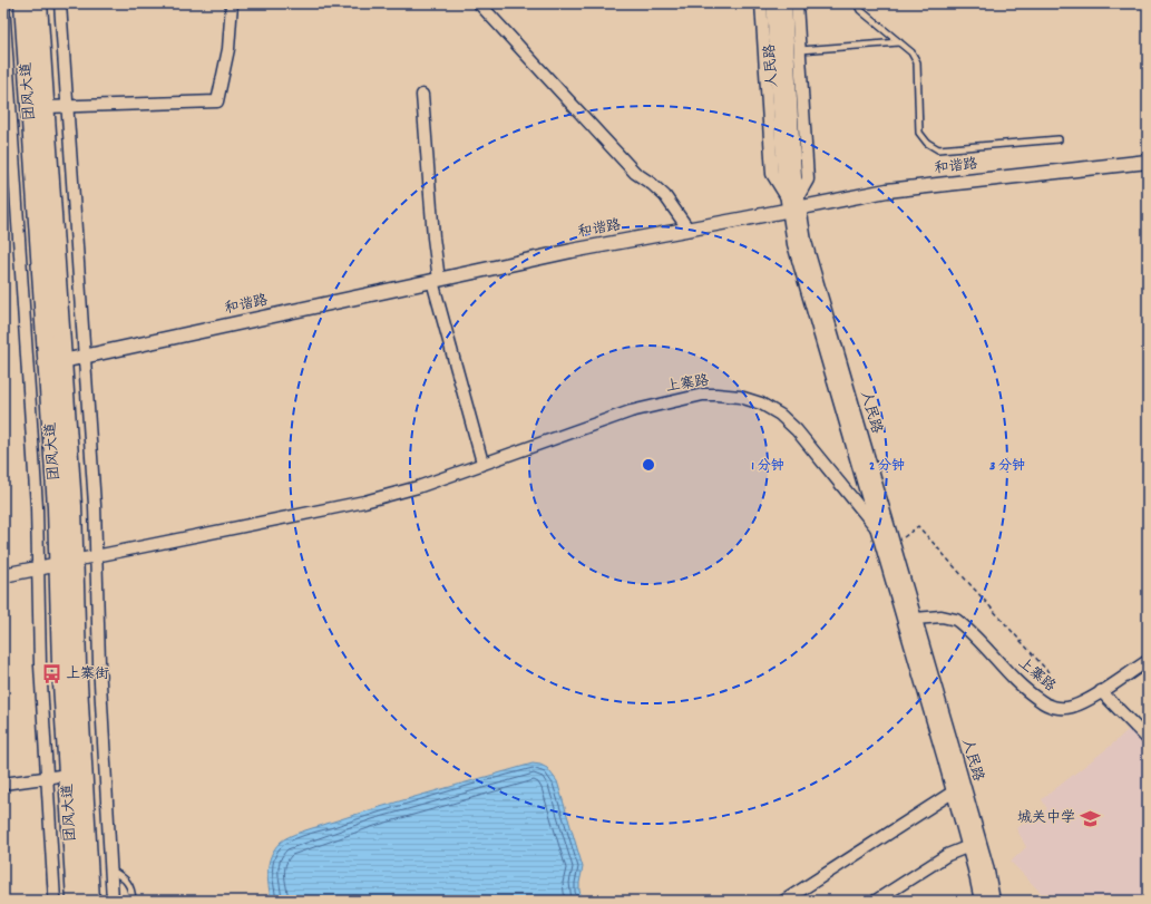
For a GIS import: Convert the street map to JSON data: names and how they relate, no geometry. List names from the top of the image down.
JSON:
{
  "streets": {
    "main road": ["团风大道"],
    "street": ["人民路", "和谐路", "上寨路"]
  },
  "crossings": [
    ["人民路", "和谐路"],
    ["人民路", "上寨路"],
    ["团风大道", "和谐路"],
    ["团风大道", "上寨路"]
  ],
  "places": {
    "bus stop": ["上寨街"],
    "school or university": ["城关中学"]
  },
  "rings": ["1 分钟", "2 分钟", "3 分钟"]
}
